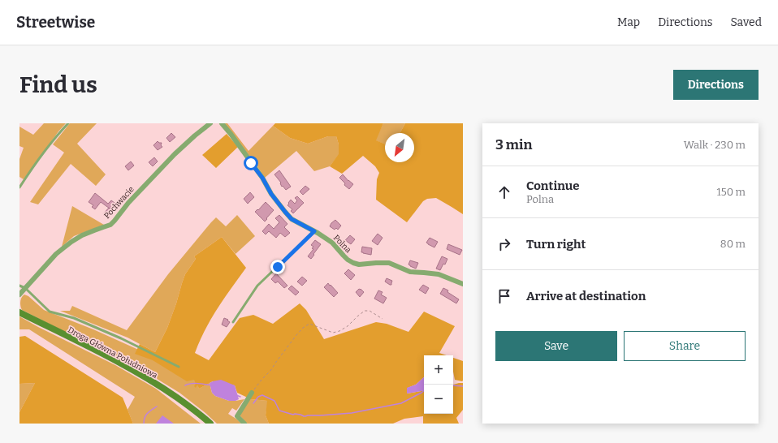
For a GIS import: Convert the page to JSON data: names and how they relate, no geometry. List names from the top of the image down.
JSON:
{
  "streets": {
    "main road": ["Droga Główna Południowa"],
    "street": ["Pochwacie", "Polna"]
  },
  "north": "bottom left",
  "page": {
    "header": "Streetwise",
    "nav": ["Map", "Directions", "Saved"],
    "buttons": [
      "Directions",
      ["Save", "Share"]
    ],
    "title": "Find us",
    "heading": ["3 min", "Walk · 230 m"],
    "list": [
      ["Continue", "Polna", "150 m"],
      ["Turn right", "80 m"],
      "Arrive at destination"
    ],
    "map_buttons": ["+", "−"]
  }
}
